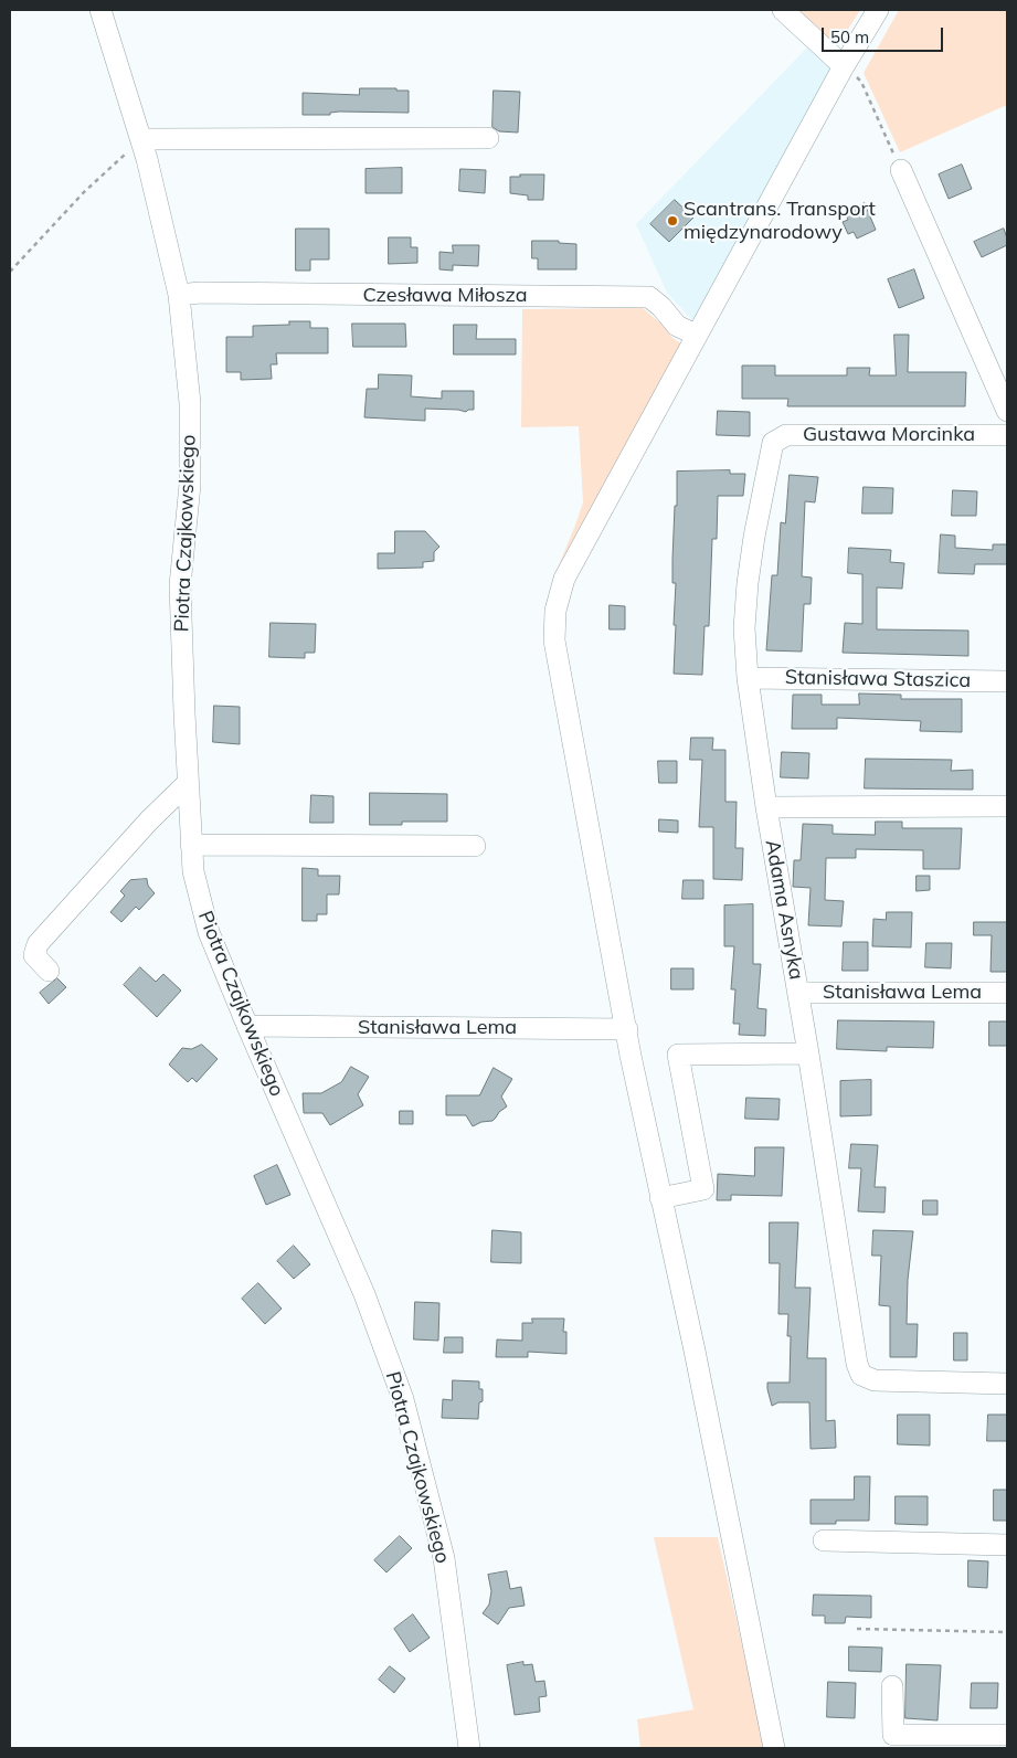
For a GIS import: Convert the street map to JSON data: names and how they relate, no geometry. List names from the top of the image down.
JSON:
{
  "streets": {
    "street": [
      "Czesława Miłosza",
      "Gustawa Morcinka",
      "Piotra Czajkowskiego",
      "Stanisława Staszica",
      "Adama Asnyka",
      "Stanisława Lema"
    ]
  },
  "crossings": [
    ["Czesława Miłosza", "Piotra Czajkowskiego"],
    ["Gustawa Morcinka", "Adama Asnyka"],
    ["Piotra Czajkowskiego", "Stanisława Lema"],
    ["Stanisława Staszica", "Adama Asnyka"],
    ["Adama Asnyka", "Stanisława Lema"]
  ],
  "places": ["Scantrans. Transport międzynarodowy"],
  "scale_bar": "50 m"
}
